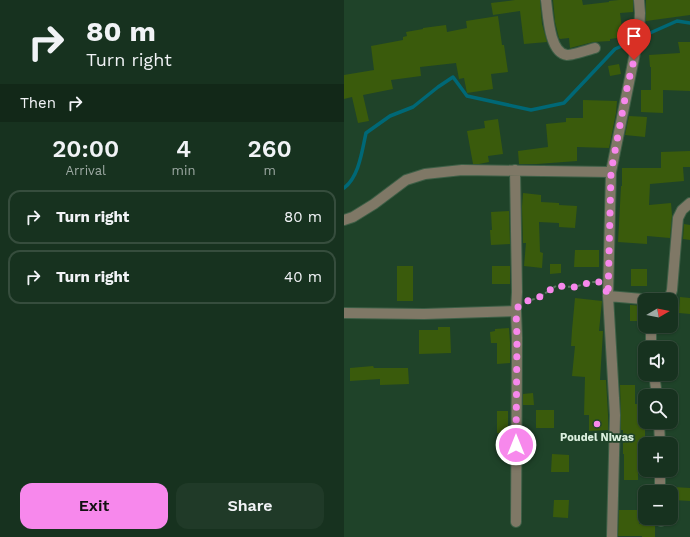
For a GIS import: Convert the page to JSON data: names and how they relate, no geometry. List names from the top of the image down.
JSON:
{
  "places": ["Poudel Niwas"],
  "north": "right",
  "page": {
    "turn": ["80 m", "Turn right"],
    "then": "Then",
    "eta": [
      "20:00",
      "Arrival",
      "4",
      "min",
      "260",
      "m"
    ],
    "list": [
      {
        "name": "Turn right",
        "value": "80 m"
      },
      {
        "name": "Turn right",
        "value": "40 m"
      }
    ],
    "map_buttons": ["+", "−"],
    "buttons": ["Exit", "Share"]
  }
}
